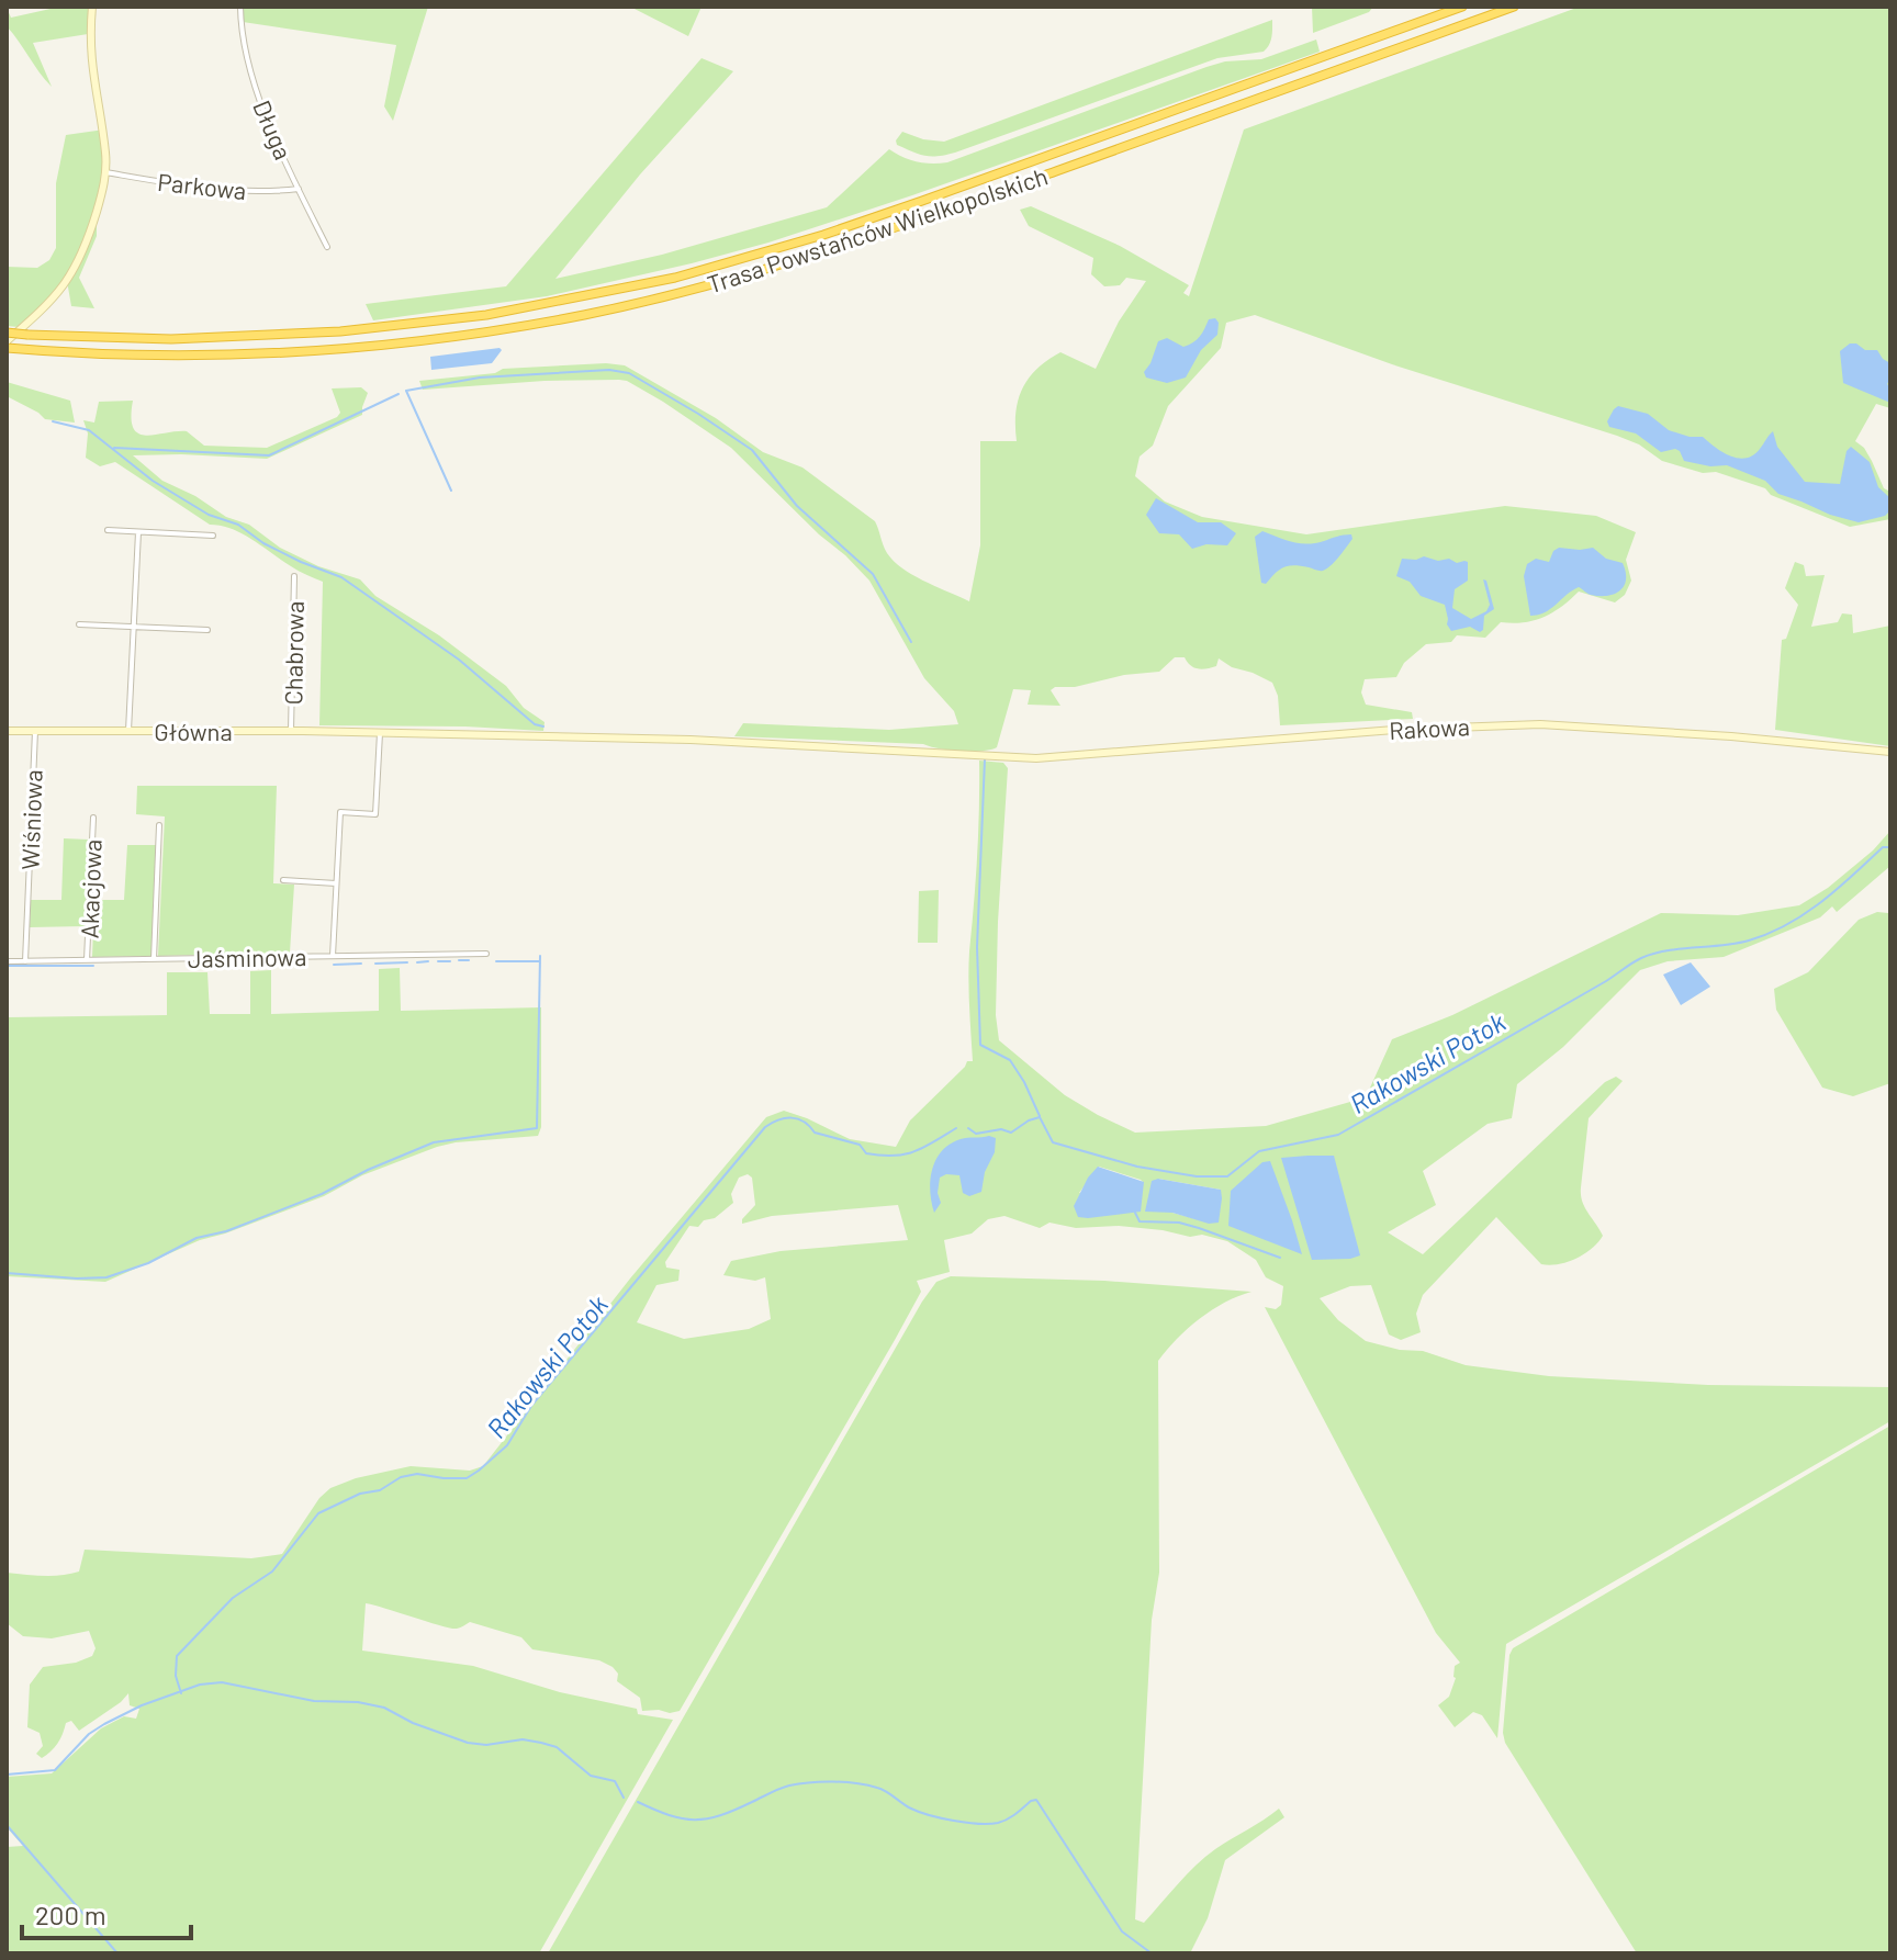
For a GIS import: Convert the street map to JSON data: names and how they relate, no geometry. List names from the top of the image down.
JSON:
{
  "streets": {
    "highway": ["Trasa Powstańców Wielkopolskich"],
    "street": [
      "Długa",
      "Parkowa",
      "Chabrowa",
      "Rakowa",
      "Główna",
      "Wiśniowa",
      "Akacjowa",
      "Jaśminowa"
    ]
  },
  "crossings": [
    ["Długa", "Parkowa"],
    ["Chabrowa", "Główna"],
    ["Rakowa", "Główna"],
    ["Główna", "Wiśniowa"],
    ["Wiśniowa", "Jaśminowa"],
    ["Akacjowa", "Jaśminowa"]
  ],
  "water": ["Rakowski Potok"],
  "scale_bar": "200 m"
}
